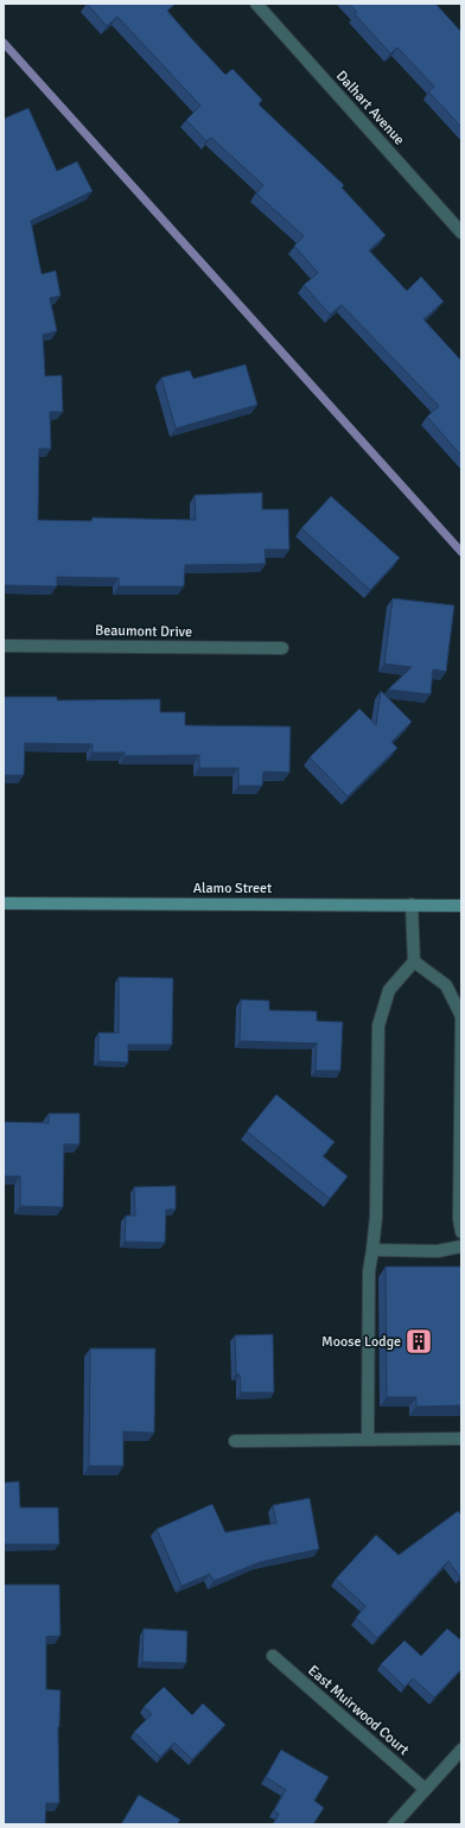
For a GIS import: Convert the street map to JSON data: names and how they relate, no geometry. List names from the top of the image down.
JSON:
{
  "streets": {
    "main road": ["Alamo Street"],
    "street": ["Dalhart Avenue", "Beaumont Drive", "East Muirwood Court"]
  },
  "places": {
    "building": ["Moose Lodge"]
  }
}
